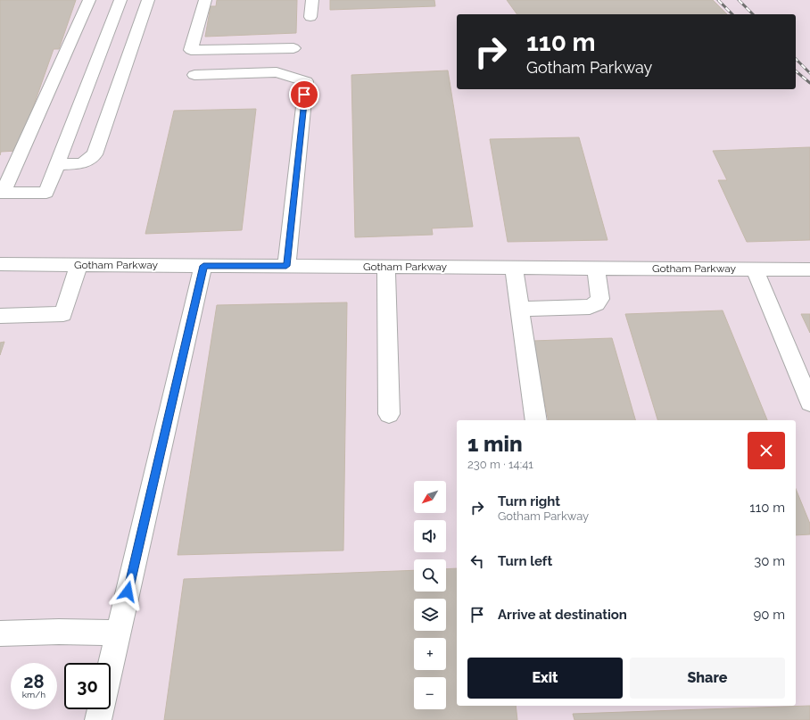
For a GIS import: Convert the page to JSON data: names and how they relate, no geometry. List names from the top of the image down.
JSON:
{
  "streets": {
    "street": ["Gotham Parkway"]
  },
  "north": "bottom left",
  "page": {
    "turn": ["110 m", "Gotham Parkway"],
    "heading": ["1 min", "230 m · 14:41"],
    "map_buttons": ["+", "−"],
    "list": [
      {
        "name": "Turn right",
        "note": "Gotham Parkway",
        "value": "110 m"
      },
      {
        "name": "Turn left",
        "value": "30 m"
      },
      {
        "name": "Arrive at destination",
        "value": "90 m"
      }
    ],
    "buttons": ["Exit", "Share"],
    "speed": "28 km/h",
    "limit": "30"
  }
}
